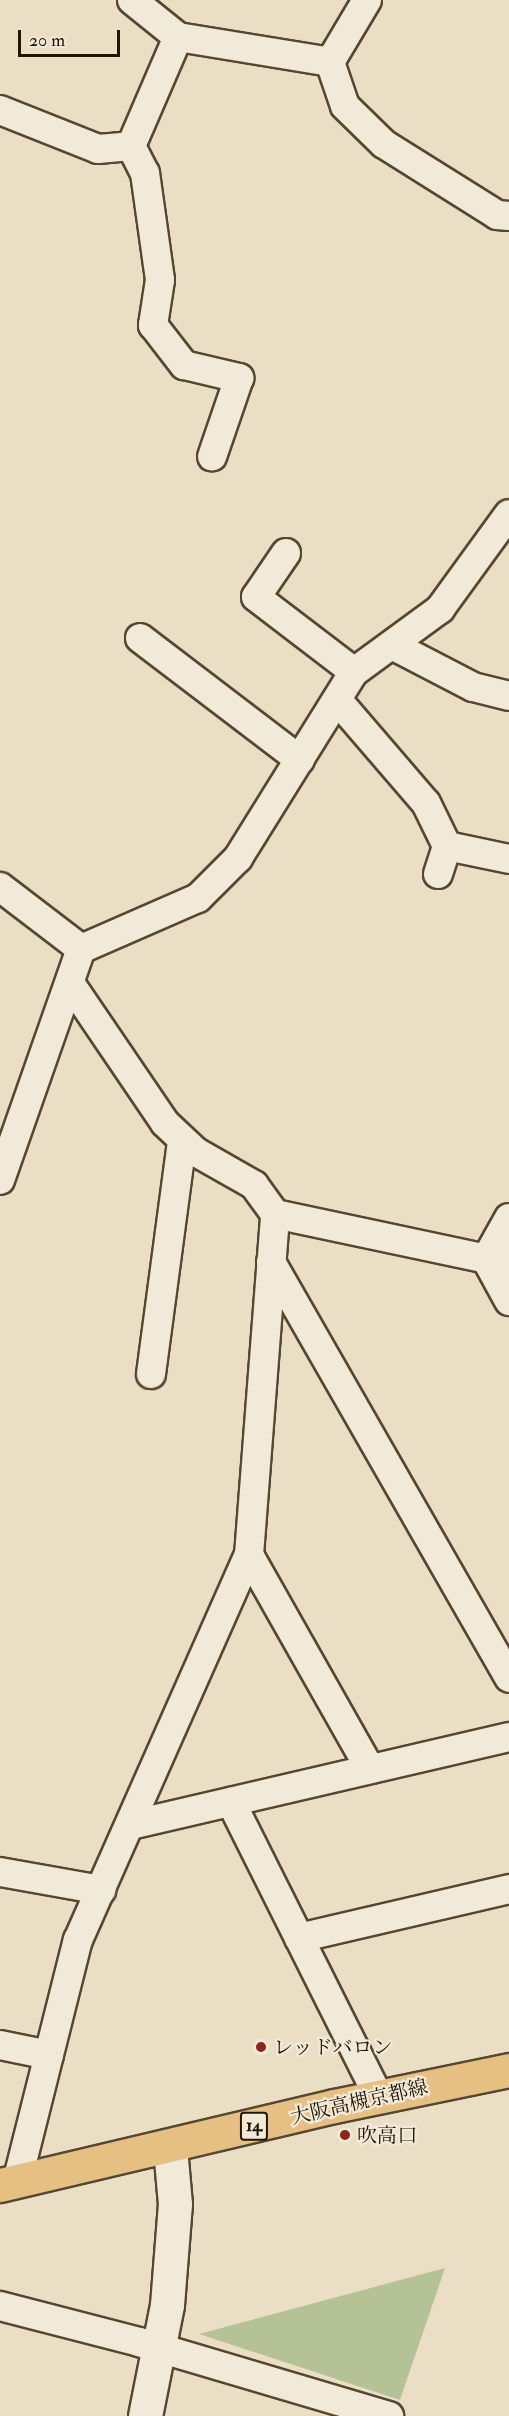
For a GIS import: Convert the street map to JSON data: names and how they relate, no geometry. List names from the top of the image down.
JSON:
{
  "streets": {
    "main road": ["大阪高槻京都線", "14"]
  },
  "places": ["レッドバロン", "吹高口"],
  "scale_bar": "20 m"
}
